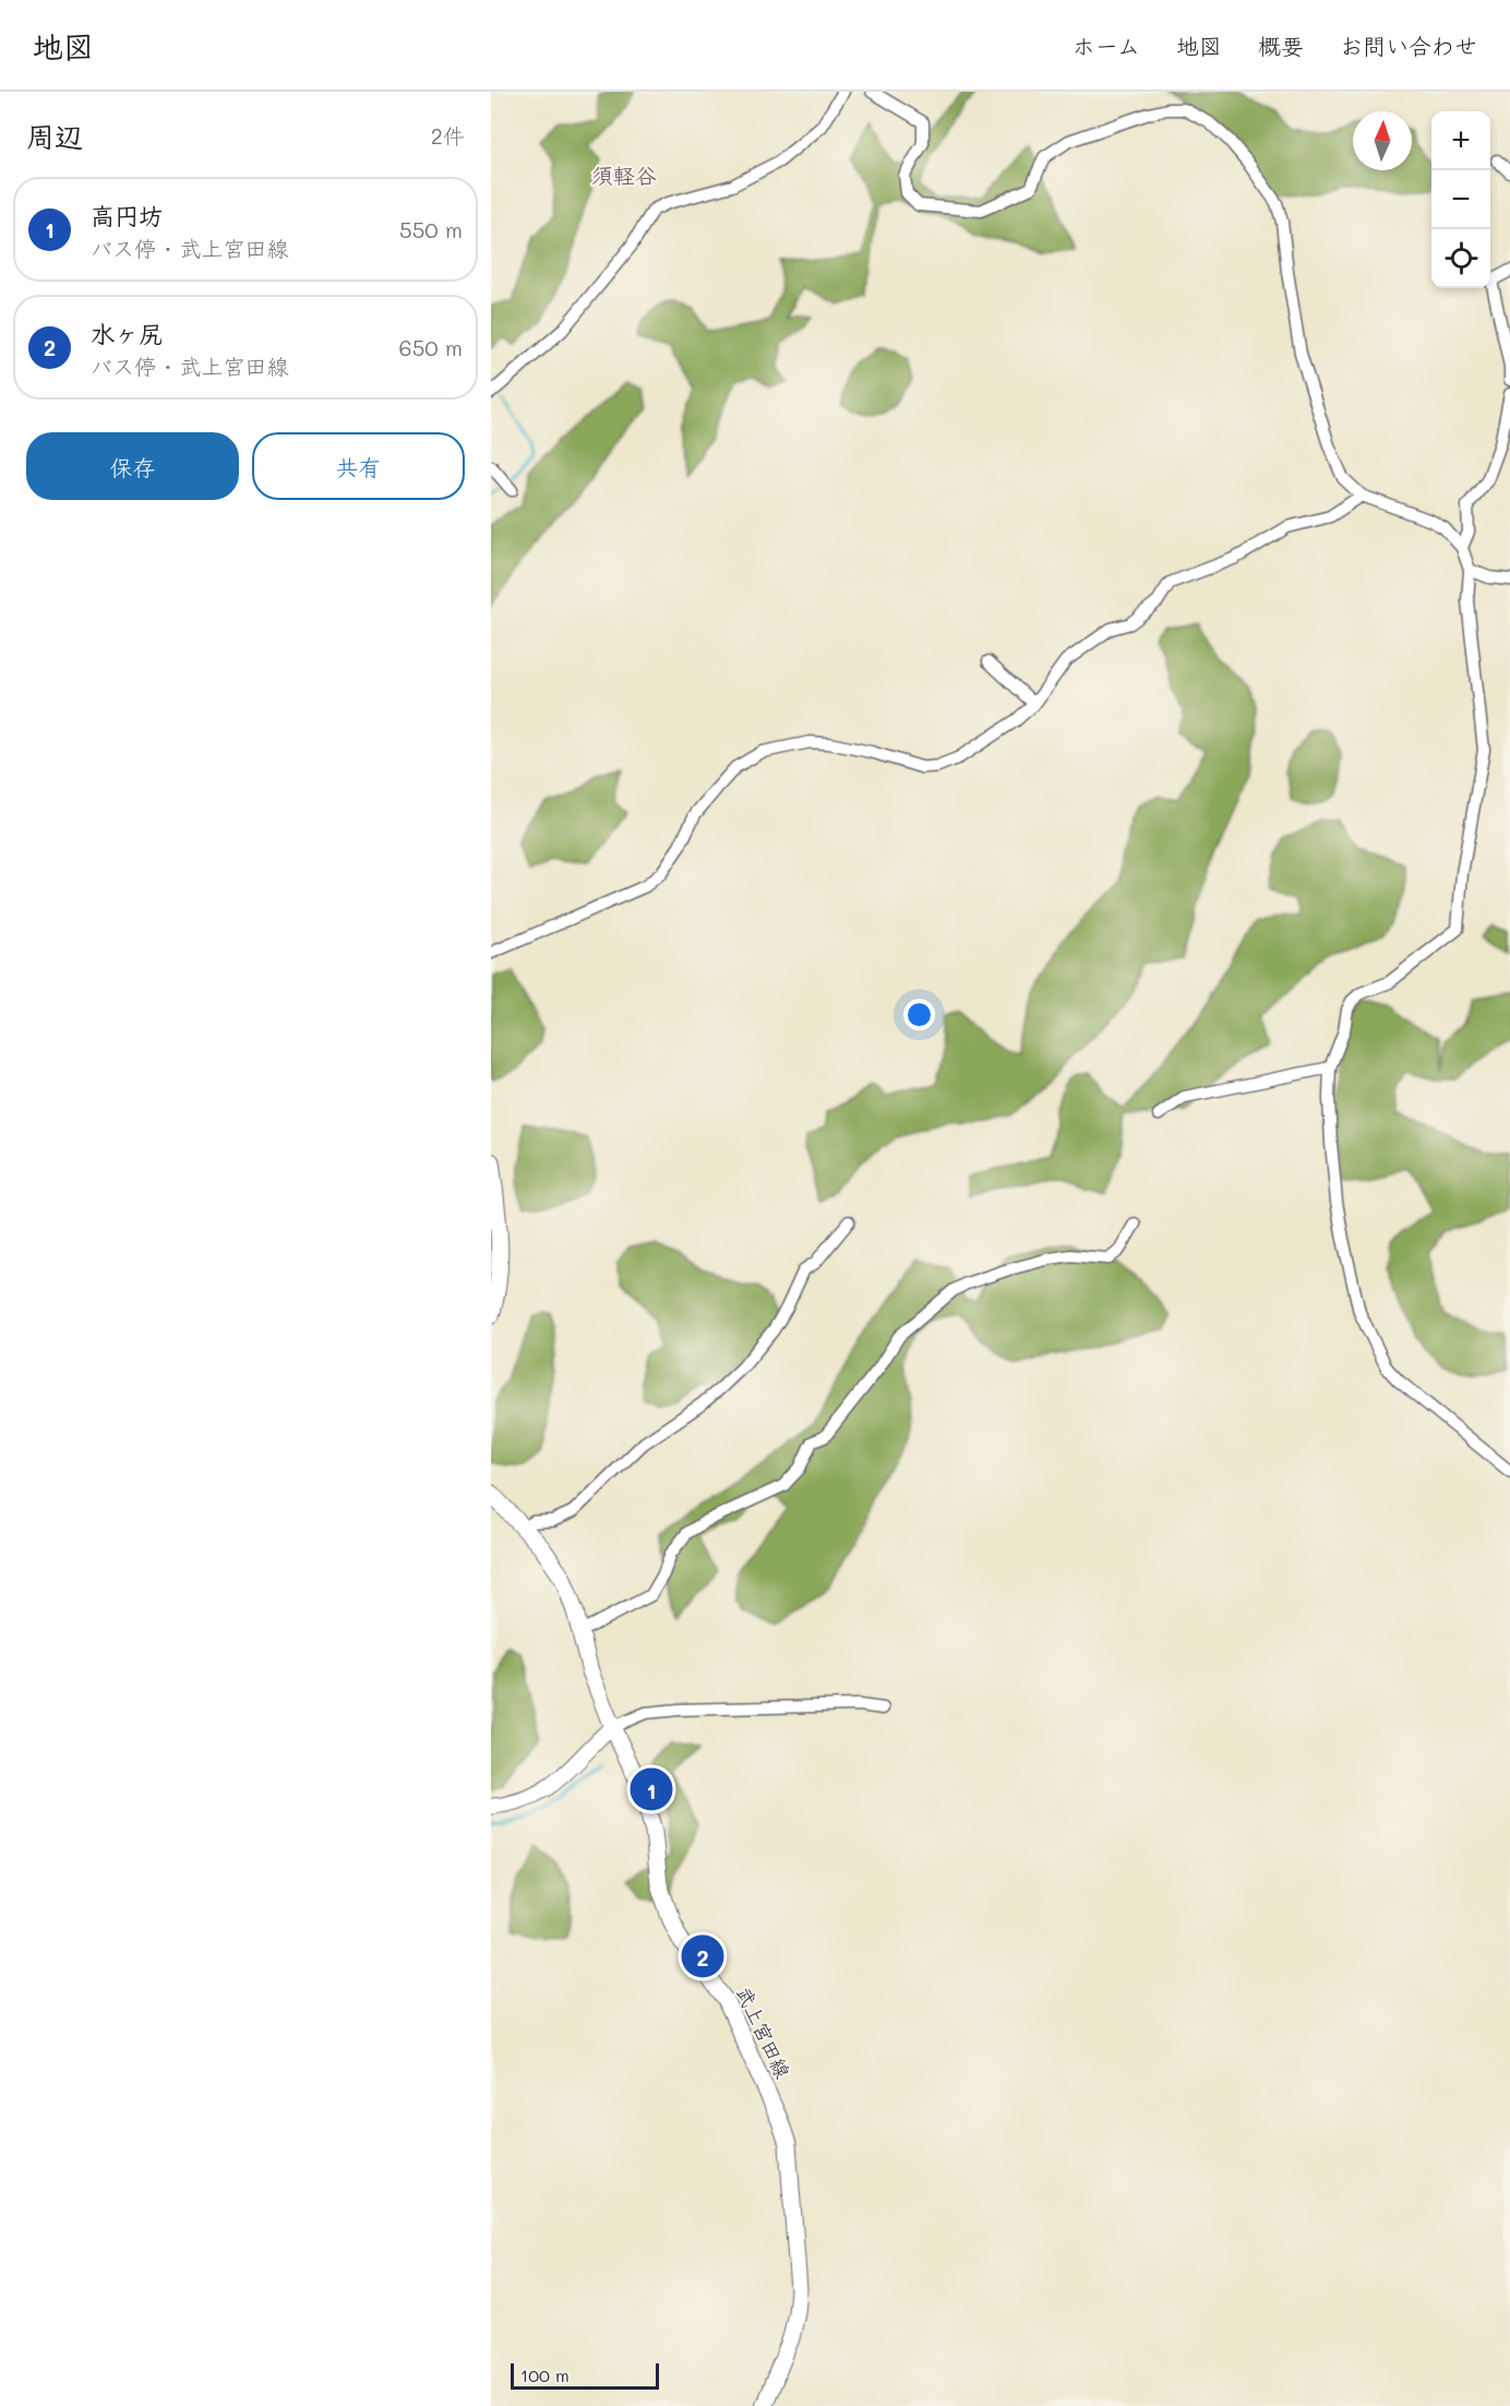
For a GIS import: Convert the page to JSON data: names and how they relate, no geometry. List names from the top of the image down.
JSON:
{
  "streets": {
    "main road": ["武上宮田線"]
  },
  "districts": ["須軽谷"],
  "scale_bar": "100 m",
  "north": "top",
  "page": {
    "header": "地図",
    "nav": [
      "ホーム",
      "地図",
      "概要",
      "お問い合わせ"
    ],
    "heading": ["周辺", "2件"],
    "map_buttons": ["+", "−"],
    "list": [
      {
        "mark": "1",
        "name": "高円坊",
        "note": "バス停 · 武上宮田線",
        "value": "550 m"
      },
      {
        "mark": "2",
        "name": "水ヶ尻",
        "note": "バス停 · 武上宮田線",
        "value": "650 m"
      }
    ],
    "buttons": ["保存", "共有"],
    "pins": ["1", "2"],
    "scale": "100 m"
  }
}
